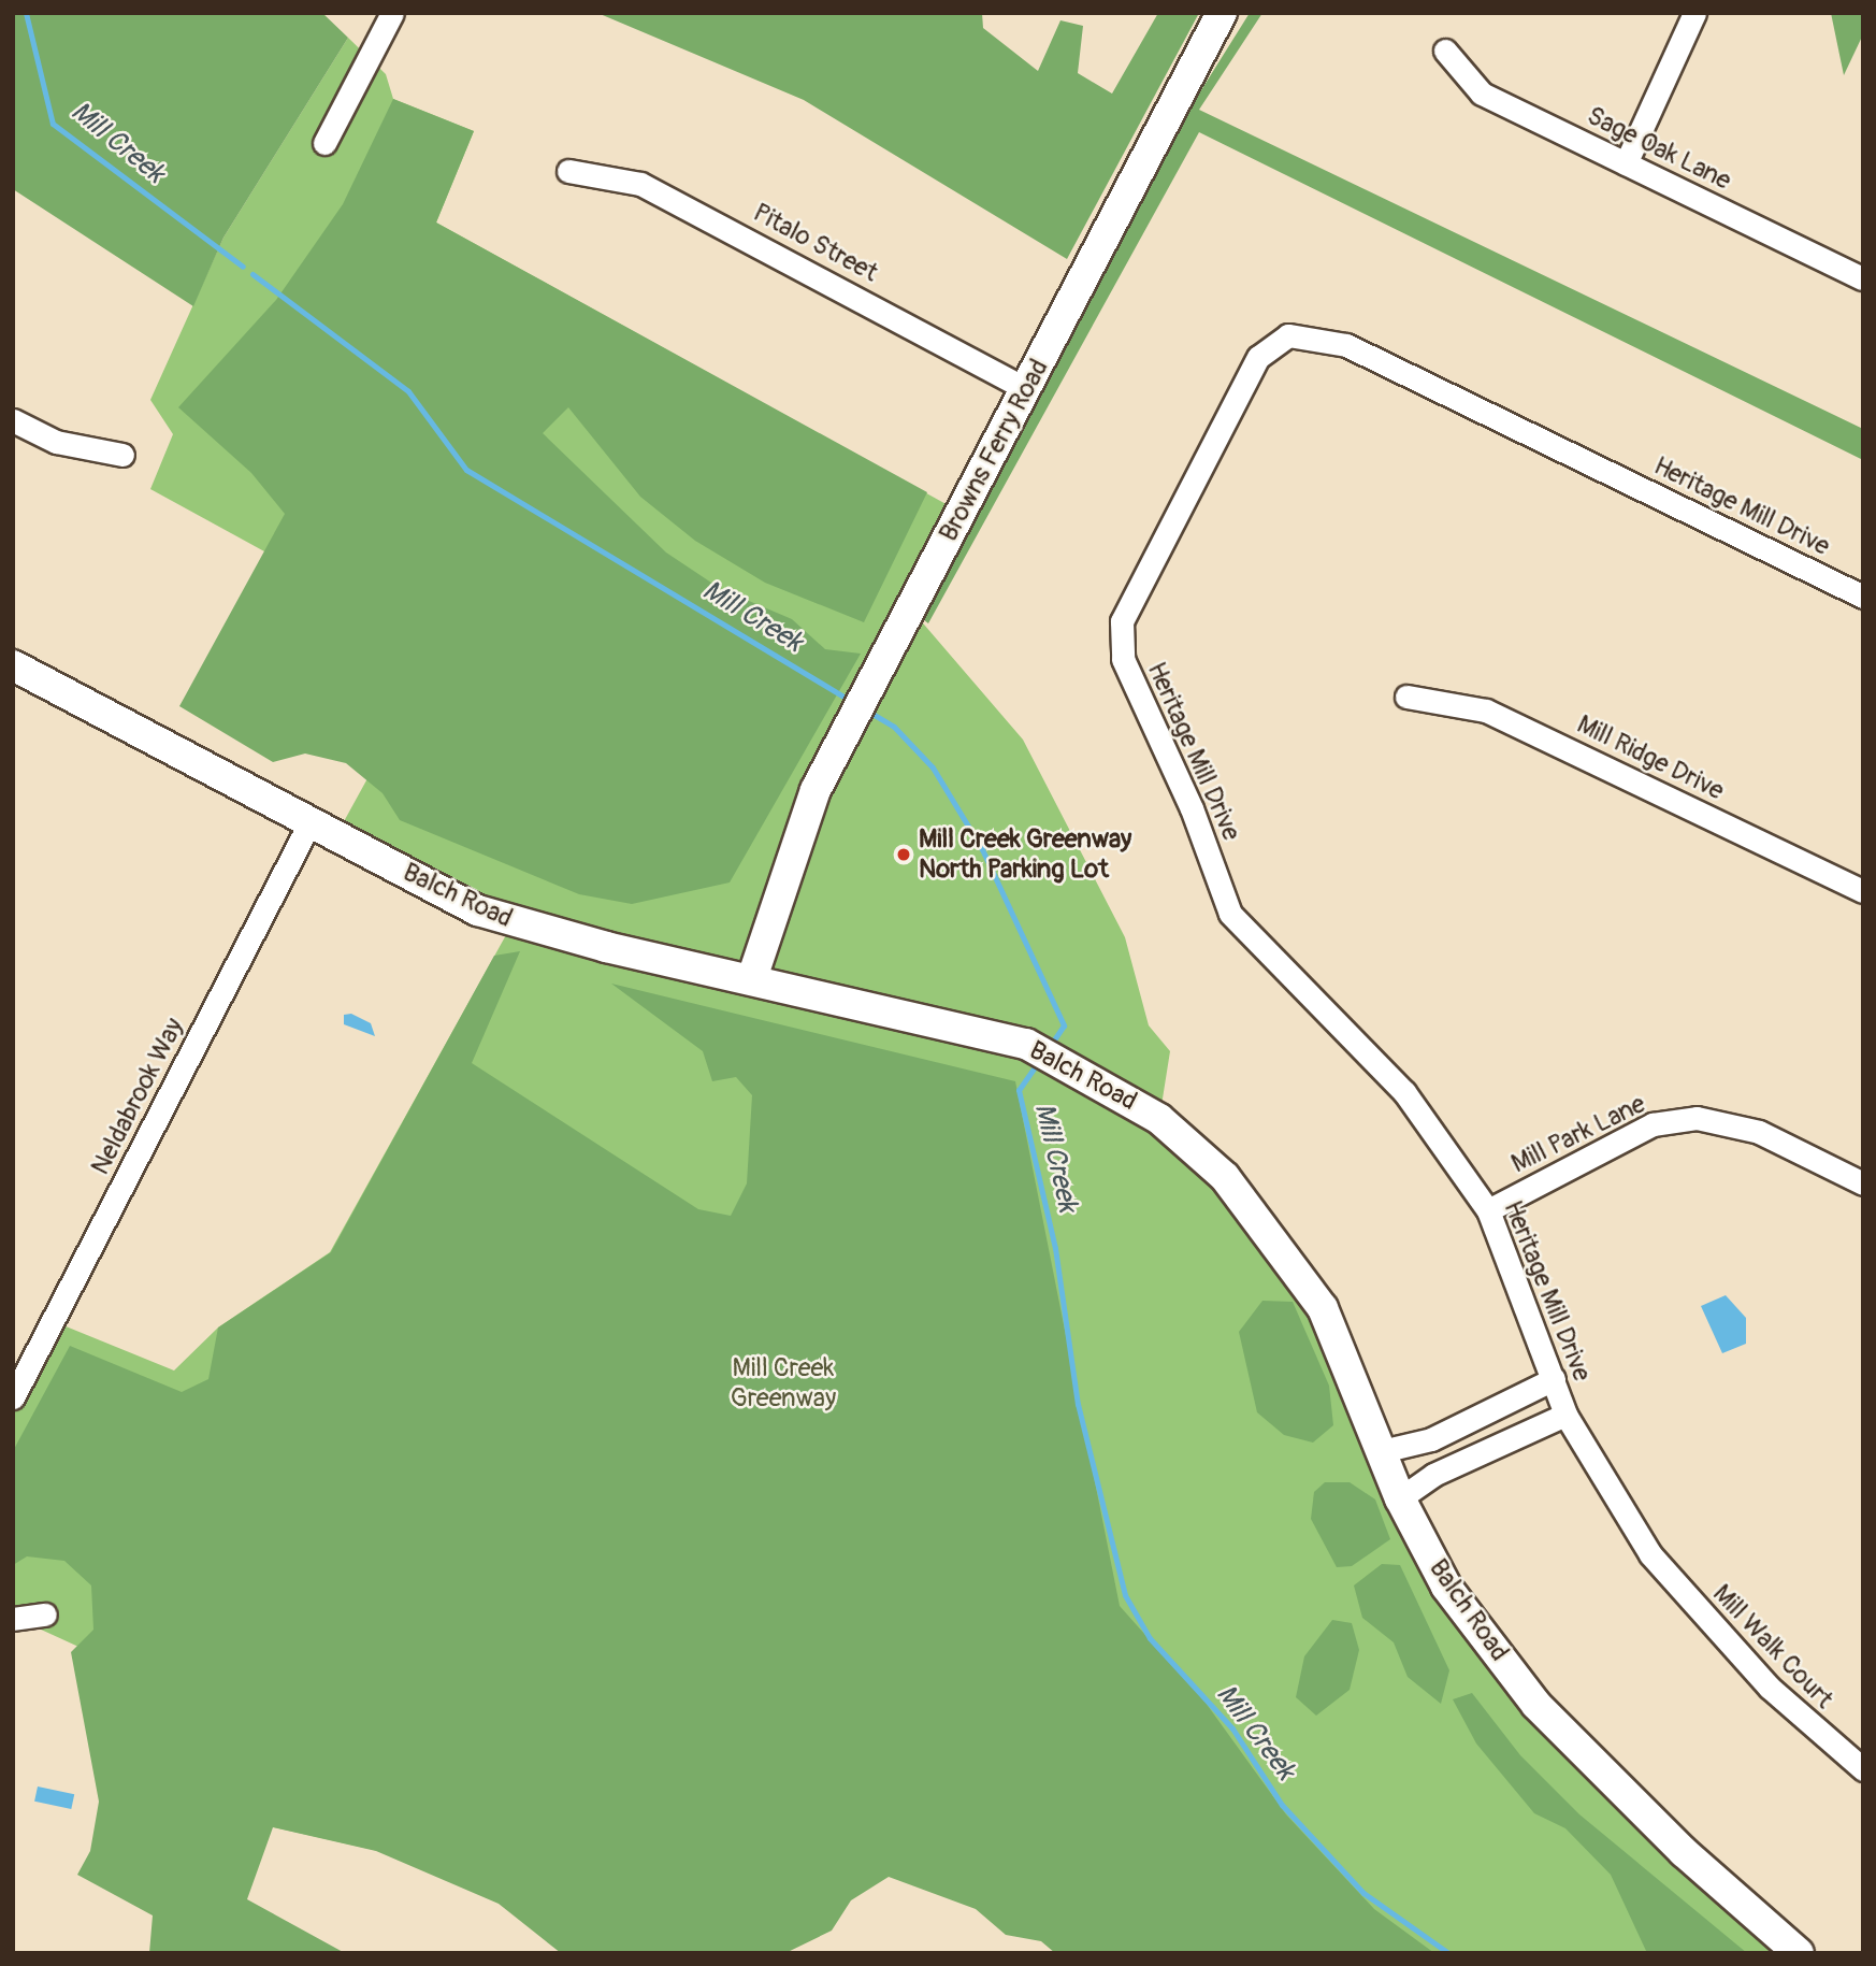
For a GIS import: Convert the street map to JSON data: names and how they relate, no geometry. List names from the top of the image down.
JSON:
{
  "streets": {
    "street": [
      "Sage Oak Lane",
      "Pitalo Street",
      "Browns Ferry Road",
      "Heritage Mill Drive",
      "Mill Ridge Drive",
      "Balch Road",
      "Neldabrook Way",
      "Mill Park Lane",
      "Mill Walk Court"
    ]
  },
  "crossings": [
    ["Pitalo Street", "Browns Ferry Road"],
    ["Browns Ferry Road", "Balch Road"],
    ["Heritage Mill Drive", "Mill Park Lane"],
    ["Heritage Mill Drive", "Mill Walk Court"],
    ["Balch Road", "Neldabrook Way"]
  ],
  "water": ["Mill Creek"],
  "parks": ["Mill Creek Greenway"],
  "places": ["Mill Creek Greenway North Parking Lot"]
}
